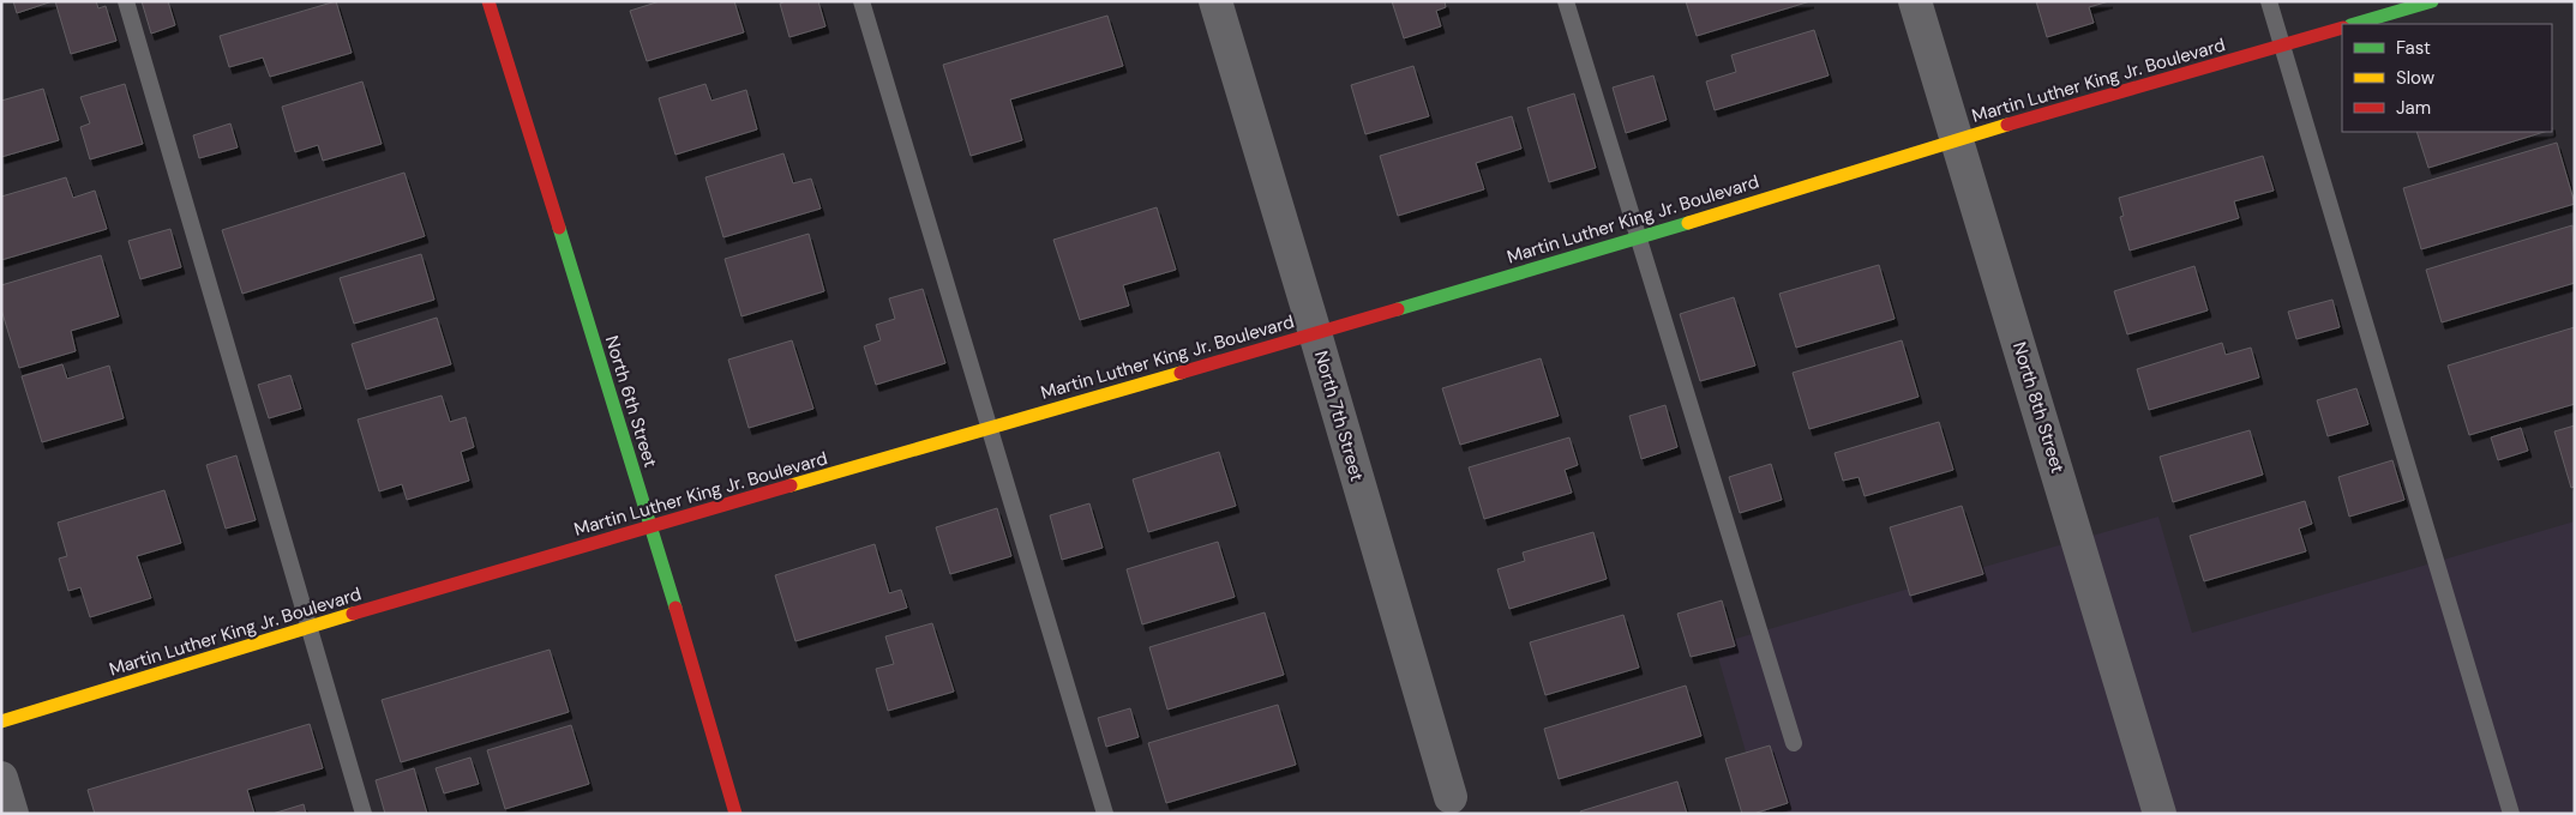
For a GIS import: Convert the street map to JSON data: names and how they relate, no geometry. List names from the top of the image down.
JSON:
{
  "streets": {
    "main road": ["Martin Luther King Jr. Boulevard", "North 6th Street"],
    "street": ["North 8th Street", "North 7th Street"]
  },
  "crossings": [
    ["Martin Luther King Jr. Boulevard", "North 6th Street"],
    ["Martin Luther King Jr. Boulevard", "North 8th Street"],
    ["Martin Luther King Jr. Boulevard", "North 7th Street"]
  ],
  "legend": ["Fast", "Slow", "Jam"]
}
